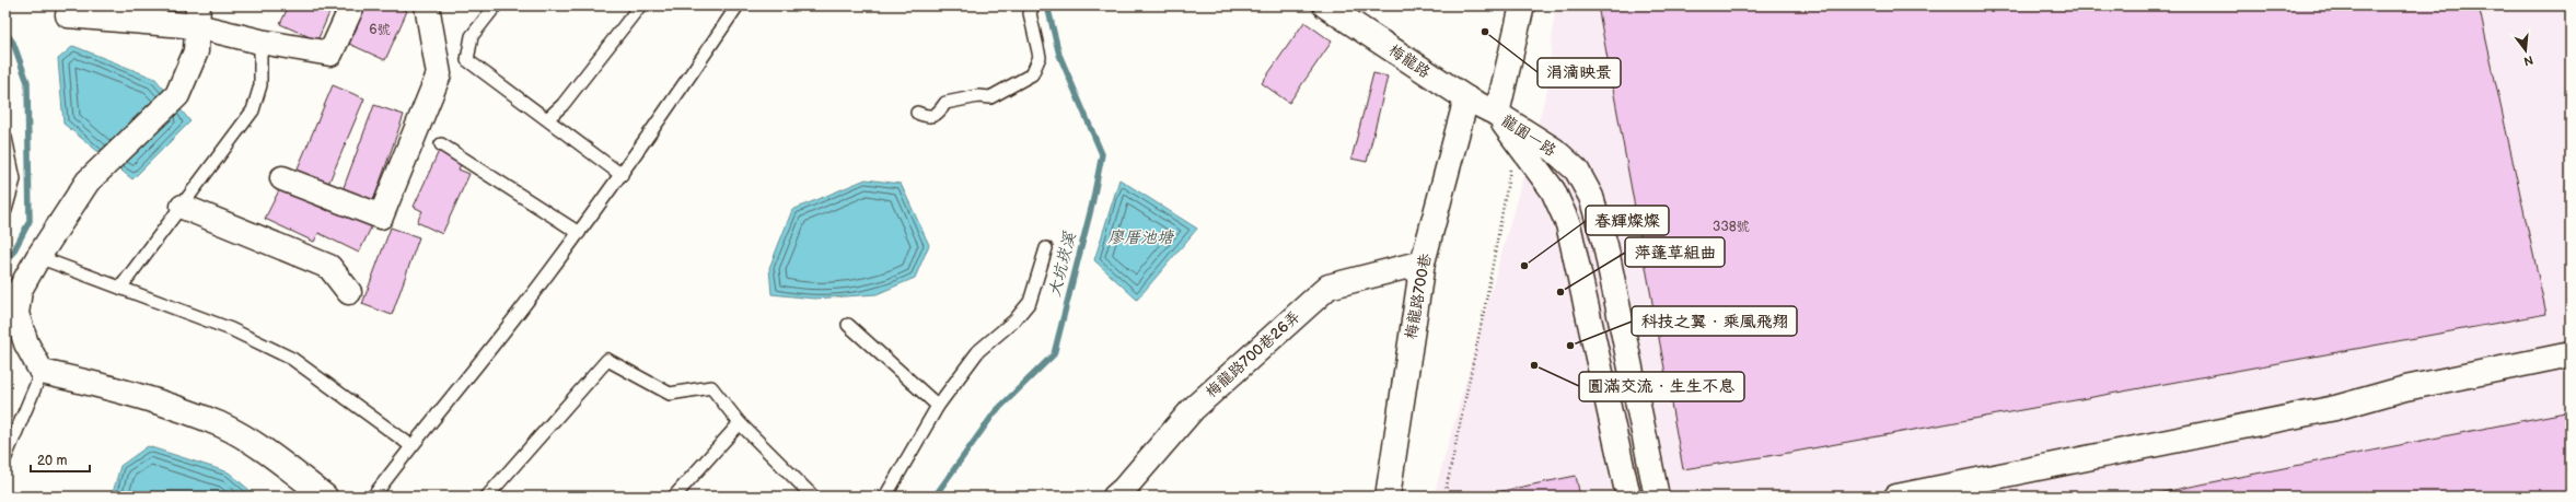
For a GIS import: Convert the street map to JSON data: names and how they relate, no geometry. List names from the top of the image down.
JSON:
{
  "streets": {
    "street": [
      "梅龍路",
      "龍園一路",
      "梅龍路700巷",
      "梅龍路700巷26弄"
    ]
  },
  "crossings": [
    ["梅龍路", "龍園一路"],
    ["梅龍路", "梅龍路700巷"],
    ["梅龍路700巷", "梅龍路700巷26弄"]
  ],
  "water": ["廖厝池塘", "大坑崁溪"],
  "places": [
    "涓滴映景",
    "春輝燦燦",
    "萍蓬草組曲",
    "科技之翼．乘風飛翔",
    "圓滿交流．生生不息"
  ],
  "house_numbers": ["6號", "338號"],
  "scale_bar": "20 m",
  "north": "bottom"
}
